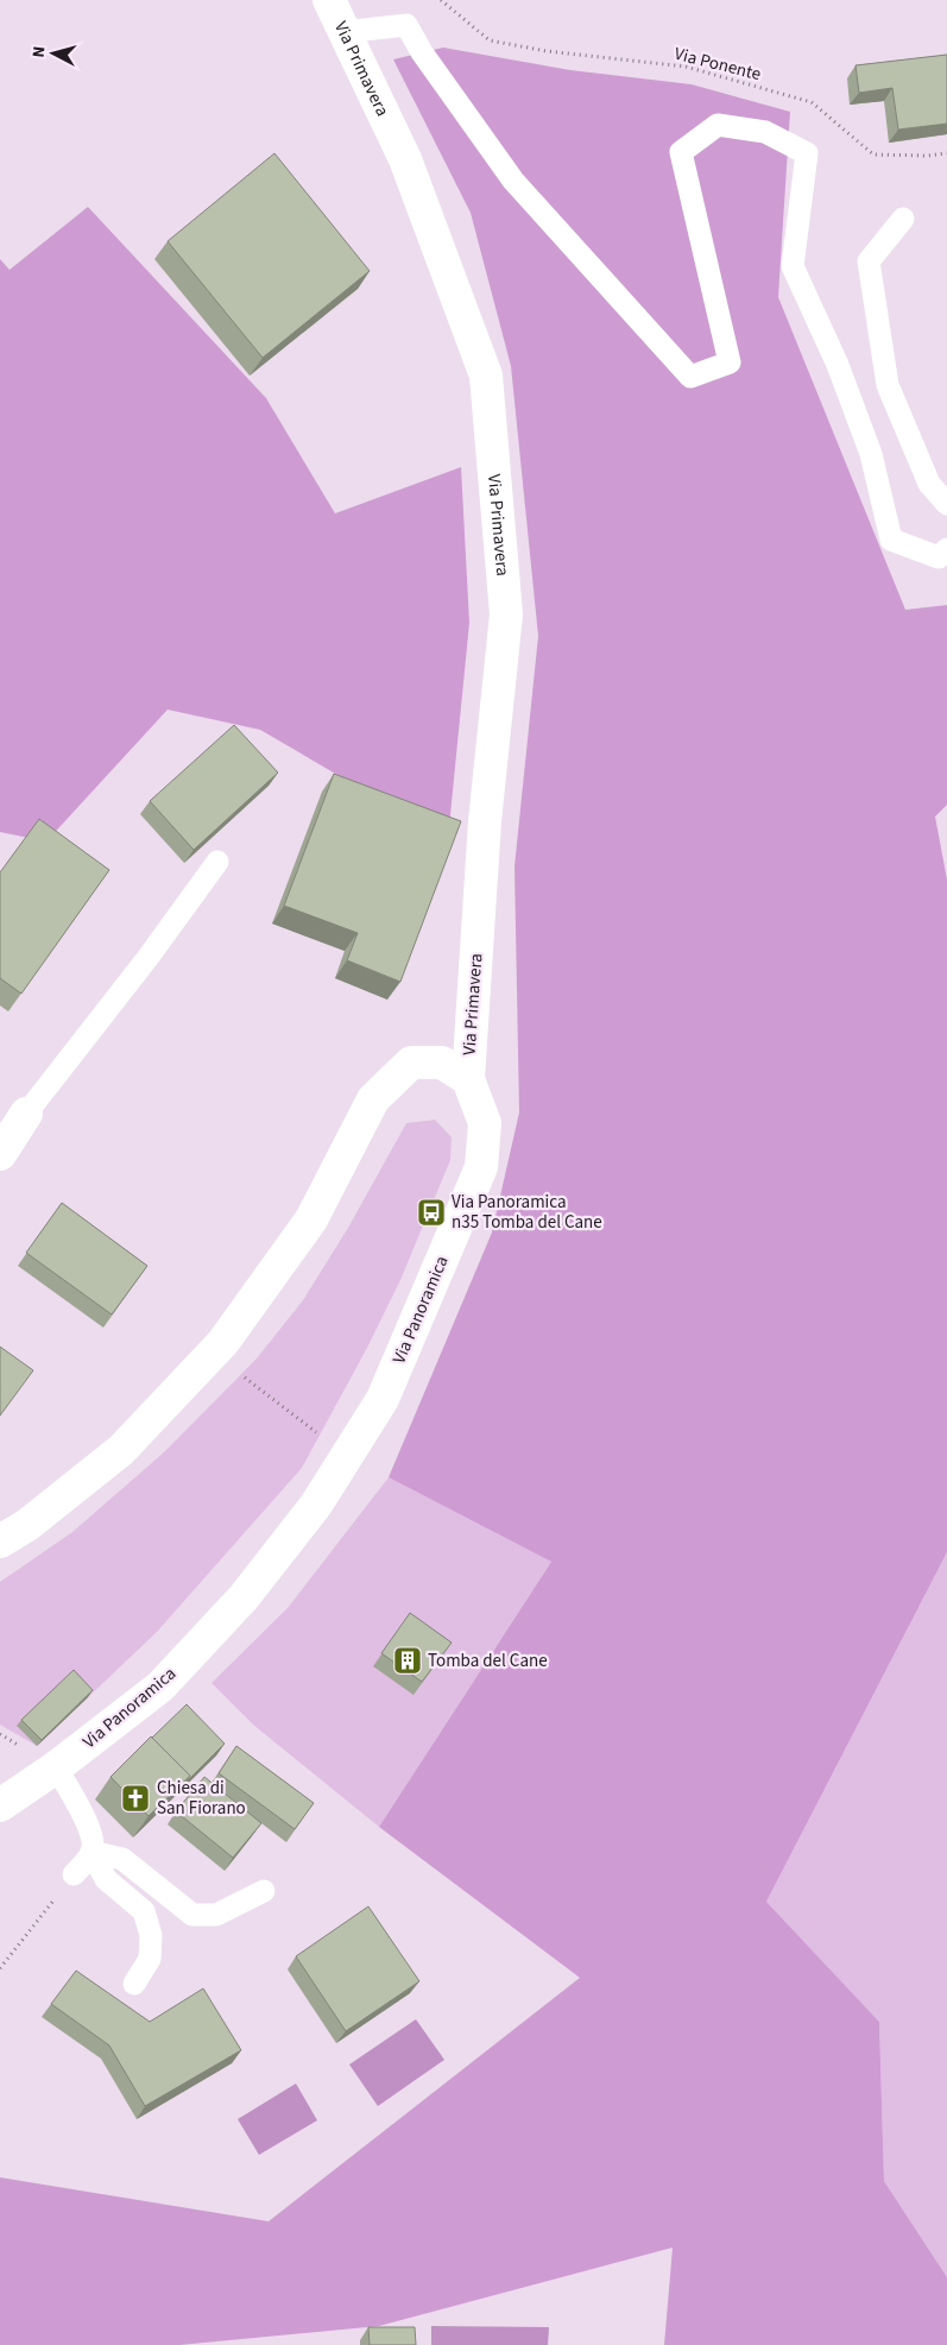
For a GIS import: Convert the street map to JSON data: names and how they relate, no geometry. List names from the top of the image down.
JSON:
{
  "streets": {
    "street": ["Via Primavera", "Via Panoramica"],
    "path": ["Via Ponente"]
  },
  "crossings": [
    ["Via Primavera", "Via Panoramica"]
  ],
  "places": {
    "bus stop": ["Via Panoramica n35 Tomba del Cane"],
    "building": ["Tomba del Cane"],
    "church": ["Chiesa di San Fiorano"]
  },
  "north": "left"
}
